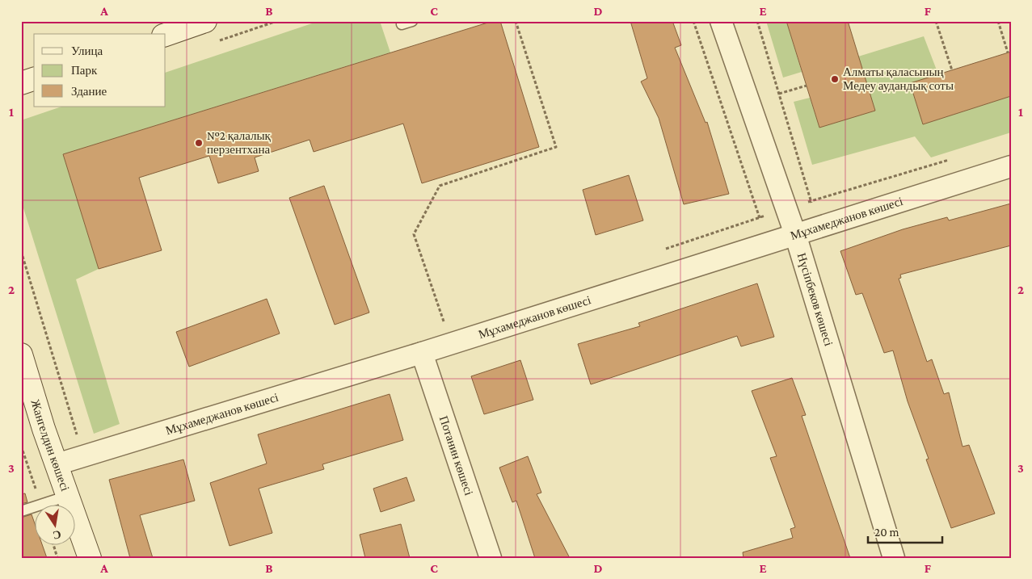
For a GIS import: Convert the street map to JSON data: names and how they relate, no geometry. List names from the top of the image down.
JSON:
{
  "streets": {
    "main road": ["Жангелдин көшесі"],
    "street": ["Мұхамеджанов көшесі", "Нүсіпбеков көшесі", "Потанин көшесі"]
  },
  "crossings": [
    ["Мұхамеджанов көшесі", "Нүсіпбеков көшесі"],
    ["Мұхамеджанов көшесі", "Жангелдин көшесі"],
    ["Мұхамеджанов көшесі", "Потанин көшесі"]
  ],
  "places": ["Алматы қаласының Медеу аудандық соты", "№2 қалалық перзентхана"],
  "legend": ["Улица", "Парк", "Здание"],
  "scale_bar": "20 m",
  "north": "bottom",
  "grid": {
    "columns": [
      "A",
      "B",
      "C",
      "D",
      "E",
      "F"
    ],
    "rows": ["1", "2", "3"]
  }
}
